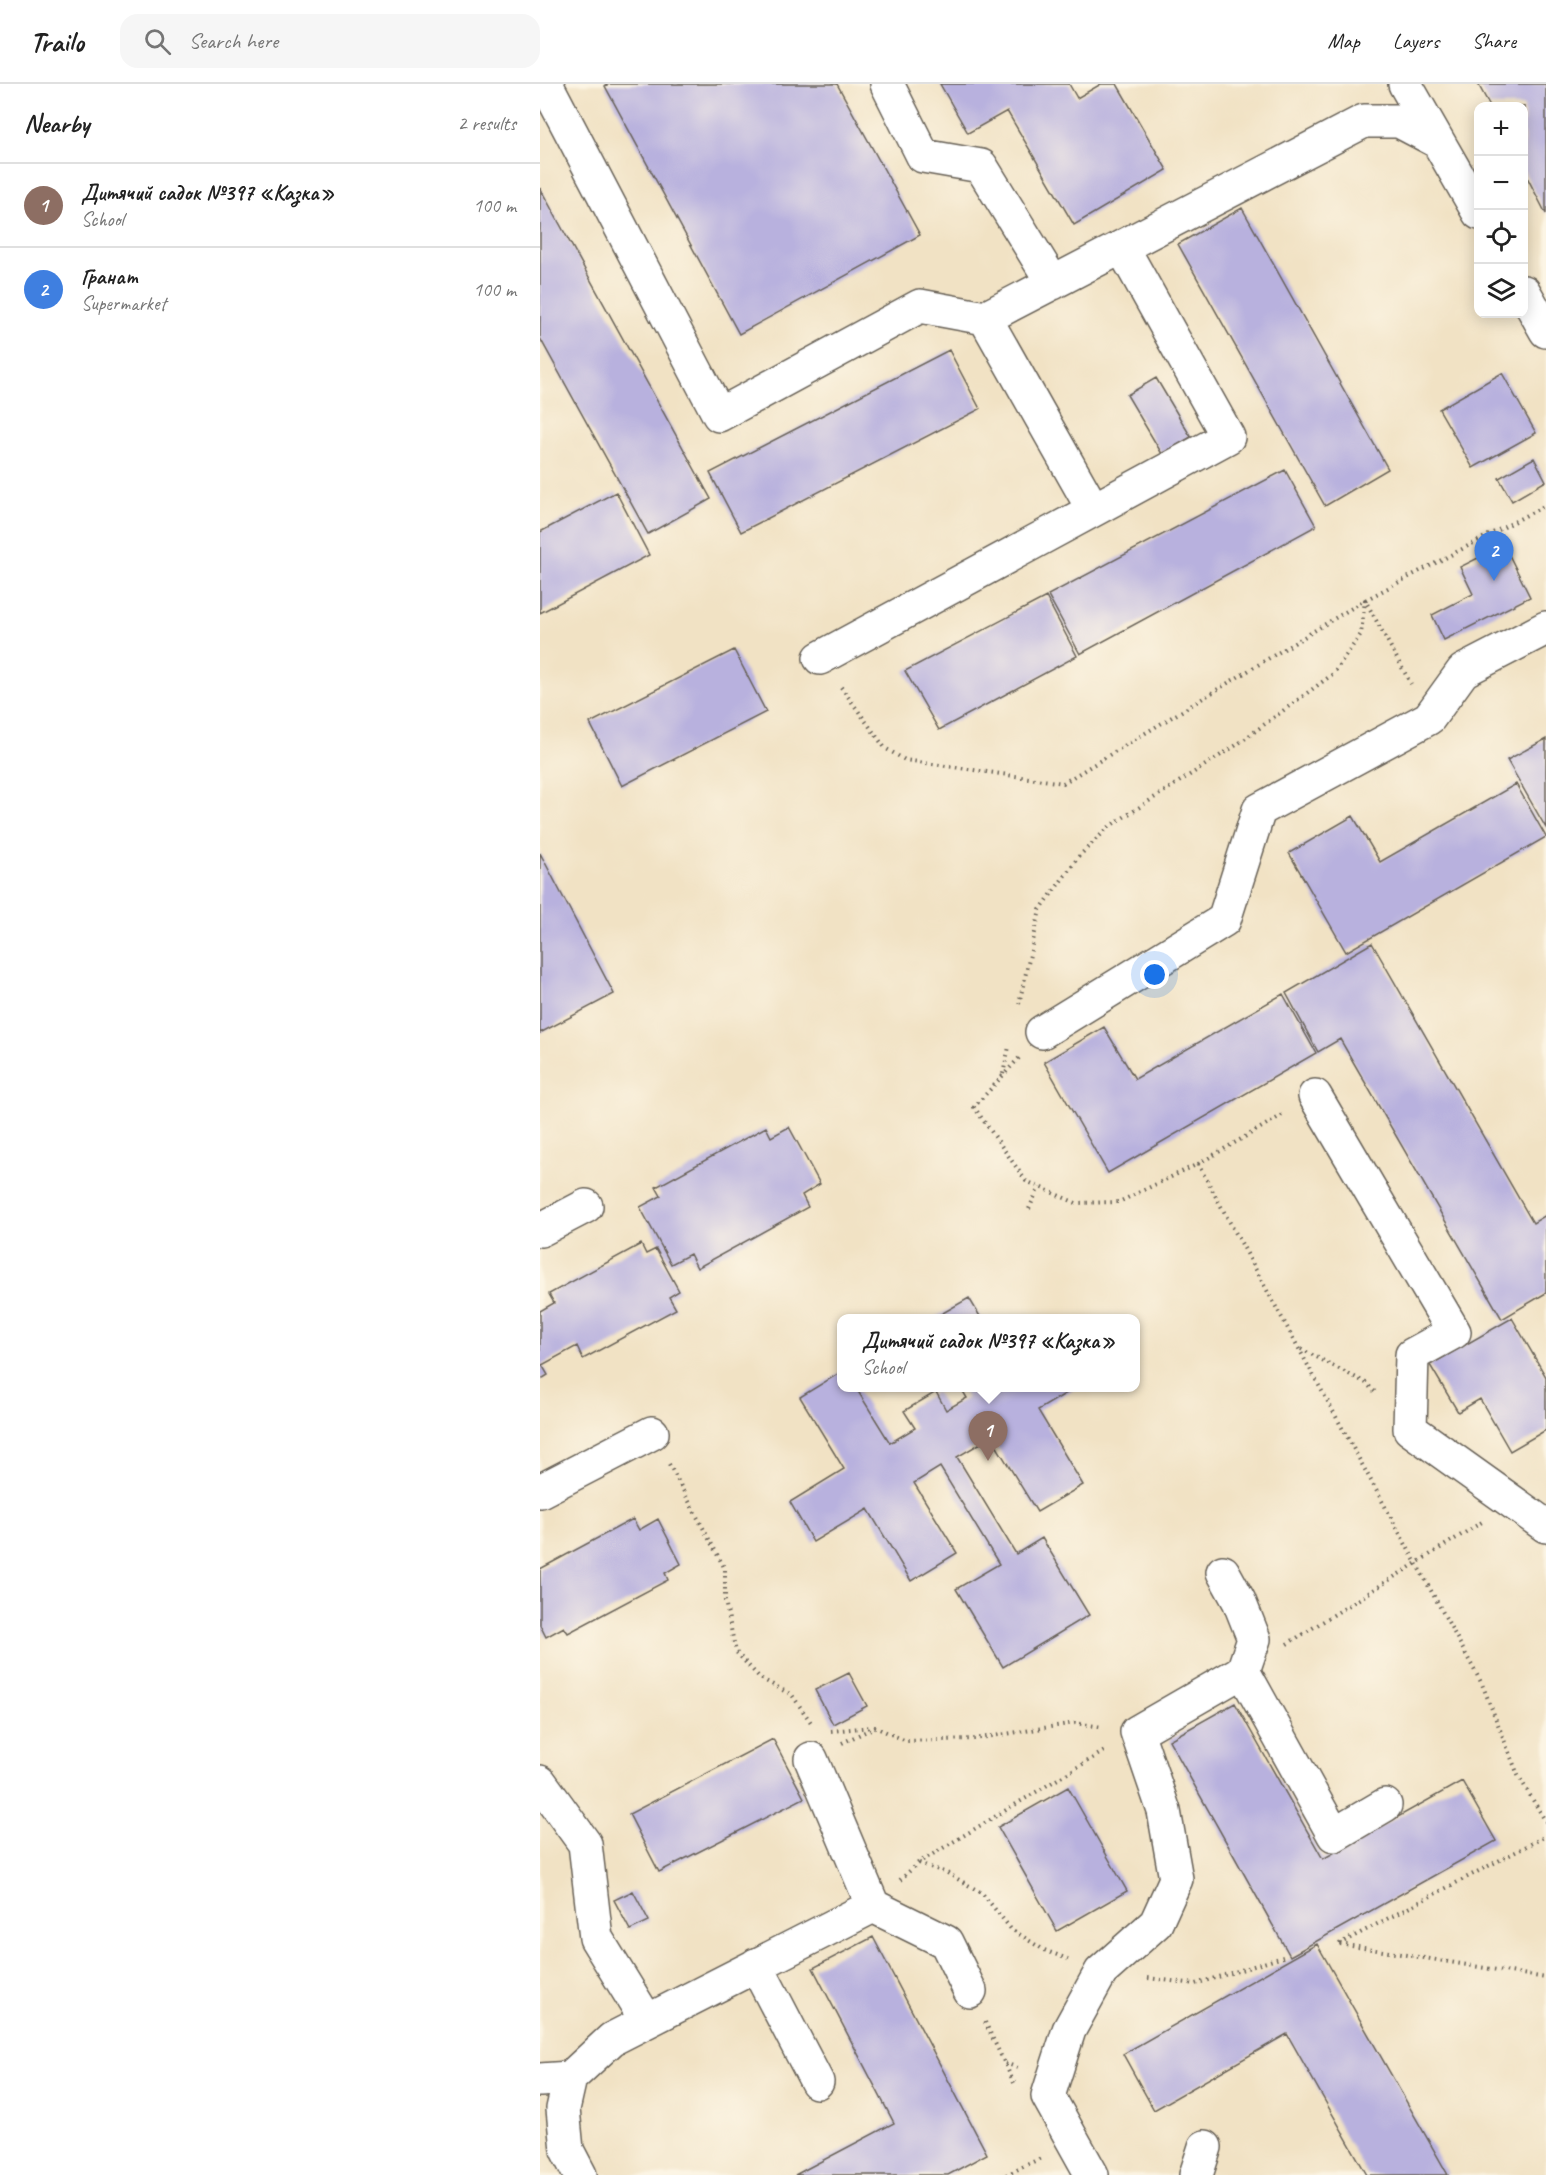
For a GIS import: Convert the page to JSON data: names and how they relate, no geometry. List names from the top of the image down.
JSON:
{
  "page": {
    "header": "Trailo",
    "search": "Search here",
    "nav": ["Map", "Layers", "Share"],
    "heading": ["Nearby", "2 results"],
    "map_buttons": ["+", "−"],
    "list": [
      {
        "mark": "1",
        "name": "Дитячий садок №397 «Казка»",
        "note": "School",
        "value": "100 m"
      },
      {
        "mark": "2",
        "name": "Гранат",
        "note": "Supermarket",
        "value": "100 m"
      }
    ],
    "pins": ["2", "1"],
    "popup": ["Дитячий садок №397 «Казка»", "School"]
  }
}
